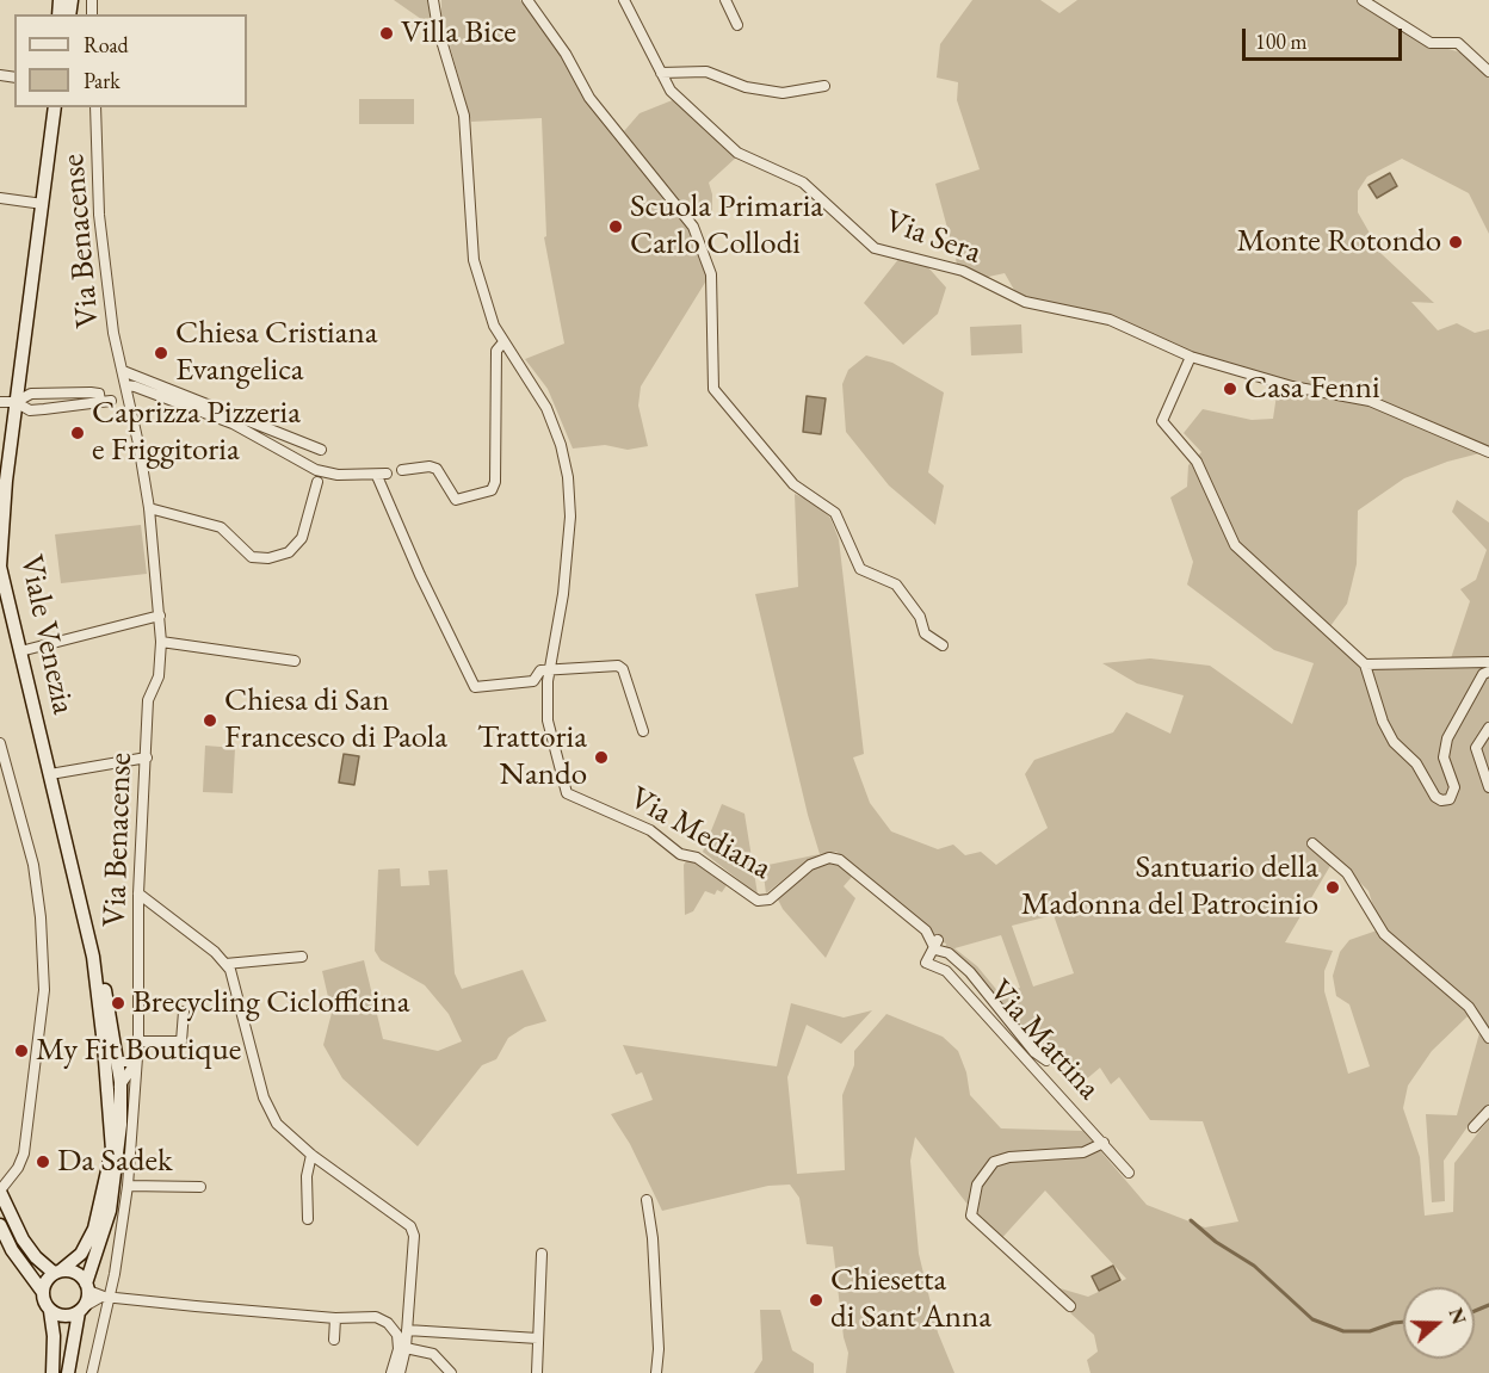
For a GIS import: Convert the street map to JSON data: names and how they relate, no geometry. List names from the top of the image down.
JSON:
{
  "streets": {
    "street": [
      "Via Sera",
      "Via Benacense",
      "Viale Venezia",
      "Via Mediana",
      "Via Mattina"
    ]
  },
  "crossings": [
    ["Via Mediana", "Via Mattina"]
  ],
  "places": [
    "Villa Bice",
    "Scuola Primaria Carlo Collodi",
    "Monte Rotondo",
    "Chiesa Cristiana Evangelica",
    "Casa Fenni",
    "Caprizza Pizzeria e Friggitoria",
    "Chiesa di San Francesco di Paola",
    "Trattoria Nando",
    "Santuario della Madonna del Patrocinio",
    "Brecycling Ciclofficina",
    "My Fit Boutique",
    "Da Sadek",
    "Chiesetta di Sant'Anna"
  ],
  "legend": ["Road", "Park"],
  "scale_bar": "100 m",
  "north": "right"
}
